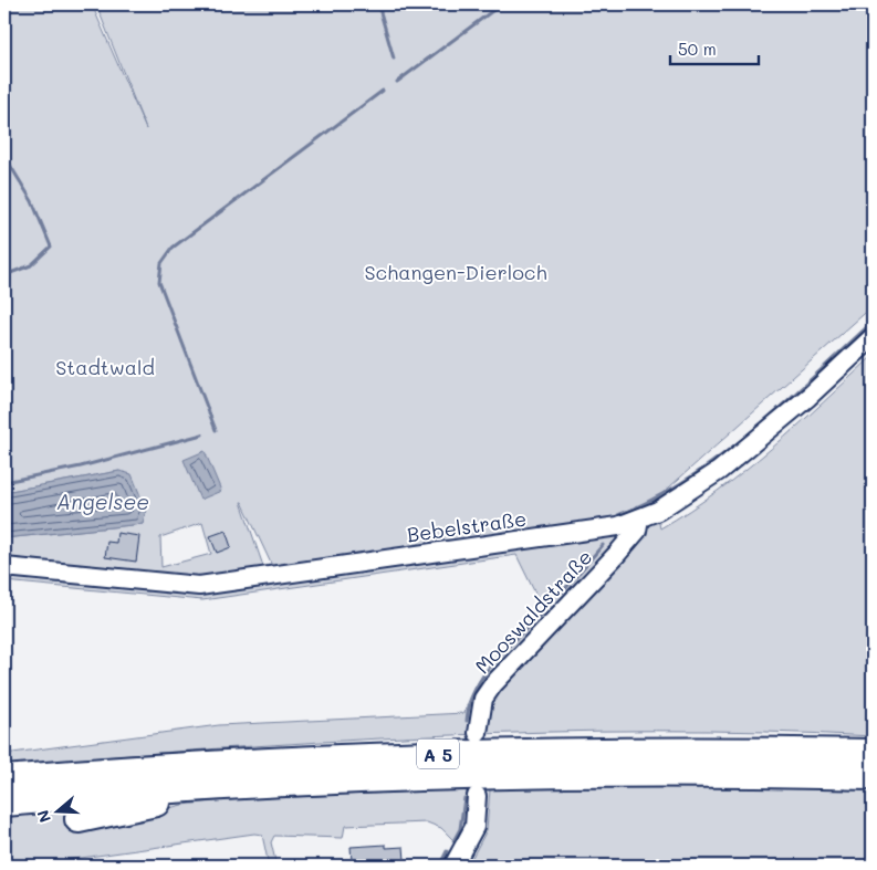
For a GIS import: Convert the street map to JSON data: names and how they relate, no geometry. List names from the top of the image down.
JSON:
{
  "streets": {
    "highway": ["A 5"],
    "street": ["Bebelstraße", "Mooswaldstraße"]
  },
  "crossings": [
    ["Bebelstraße", "Mooswaldstraße"]
  ],
  "water": ["Angelsee"],
  "parks": ["Schangen-Dierloch", "Stadtwald"],
  "scale_bar": "50 m",
  "north": "left"
}
